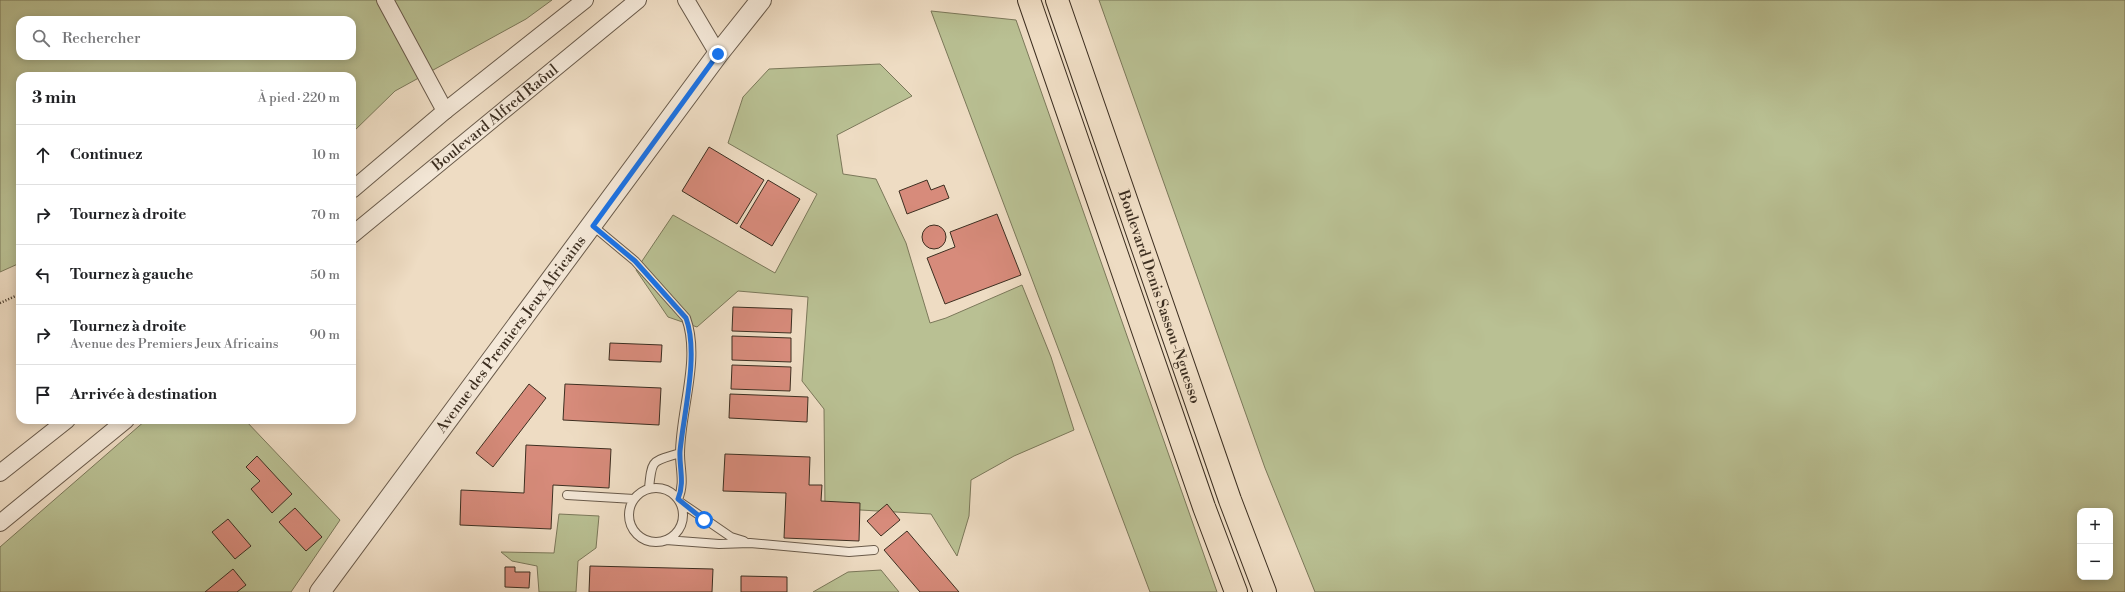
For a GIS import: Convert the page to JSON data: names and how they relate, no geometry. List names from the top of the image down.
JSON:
{
  "streets": {
    "main road": ["Boulevard Denis Sassou-Nguesso"],
    "street": ["Boulevard Alfred Raôul", "Avenue des Premiers Jeux Africains"]
  },
  "page": {
    "search": "Rechercher",
    "heading": ["3 min", "À pied · 220 m"],
    "list": [
      ["Continuez", "10 m"],
      ["Tournez à droite", "70 m"],
      ["Tournez à gauche", "50 m"],
      ["Tournez à droite", "Avenue des Premiers Jeux Africains", "90 m"],
      "Arrivée à destination"
    ],
    "map_buttons": ["+", "−"]
  }
}
